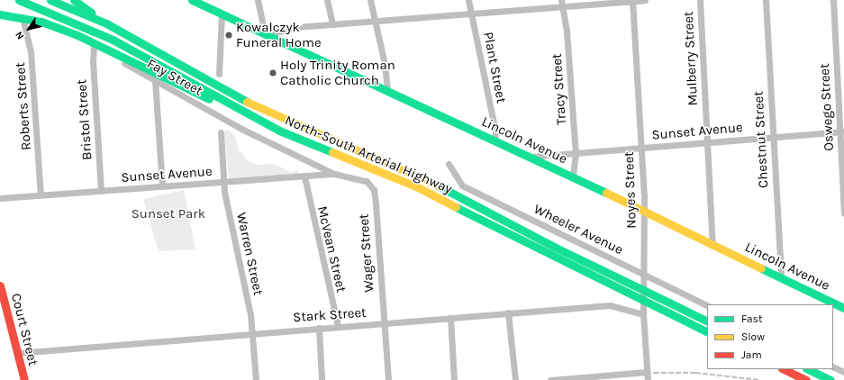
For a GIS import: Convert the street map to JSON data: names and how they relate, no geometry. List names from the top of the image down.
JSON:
{
  "streets": {
    "main road": [
      "Fay Street",
      "Lincoln Avenue",
      "North-South Arterial Highway",
      "Court Street"
    ],
    "street": [
      "Mulberry Street",
      "Plant Street",
      "Tracy Street",
      "Roberts Street",
      "Oswego Street",
      "Bristol Street",
      "Sunset Avenue",
      "Chestnut Street",
      "Noyes Street",
      "Wheeler Avenue",
      "McVean Street",
      "Wager Street",
      "Warren Street",
      "Stark Street"
    ]
  },
  "crossings": [
    ["Mulberry Street", "Sunset Avenue"],
    ["Mulberry Street", "Lincoln Avenue"],
    ["Plant Street", "Lincoln Avenue"],
    ["Fay Street", "Roberts Street"],
    ["Fay Street", "Bristol Street"],
    ["Fay Street", "Sunset Avenue"],
    ["Fay Street", "Wager Street"],
    ["Tracy Street", "Sunset Avenue"],
    ["Tracy Street", "Lincoln Avenue"],
    ["Roberts Street", "Sunset Avenue"],
    ["Oswego Street", "Sunset Avenue"],
    ["Bristol Street", "Sunset Avenue"],
    ["Sunset Avenue", "Chestnut Street"],
    ["Sunset Avenue", "Lincoln Avenue"],
    ["Sunset Avenue", "Noyes Street"],
    ["Sunset Avenue", "McVean Street"],
    ["Sunset Avenue", "Wager Street"],
    ["Sunset Avenue", "Warren Street"],
    ["Chestnut Street", "Lincoln Avenue"],
    ["Lincoln Avenue", "Noyes Street"],
    ["North-South Arterial Highway", "Noyes Street"],
    ["Noyes Street", "Wheeler Avenue"],
    ["Noyes Street", "Stark Street"],
    ["McVean Street", "Stark Street"],
    ["Wager Street", "Stark Street"],
    ["Warren Street", "Stark Street"],
    ["Stark Street", "Court Street"]
  ],
  "parks": ["Sunset Park"],
  "places": ["Kowalczyk Funeral Home", "Holy Trinity Roman Catholic Church"],
  "legend": ["Fast", "Slow", "Jam"],
  "north": "bottom left"
}
